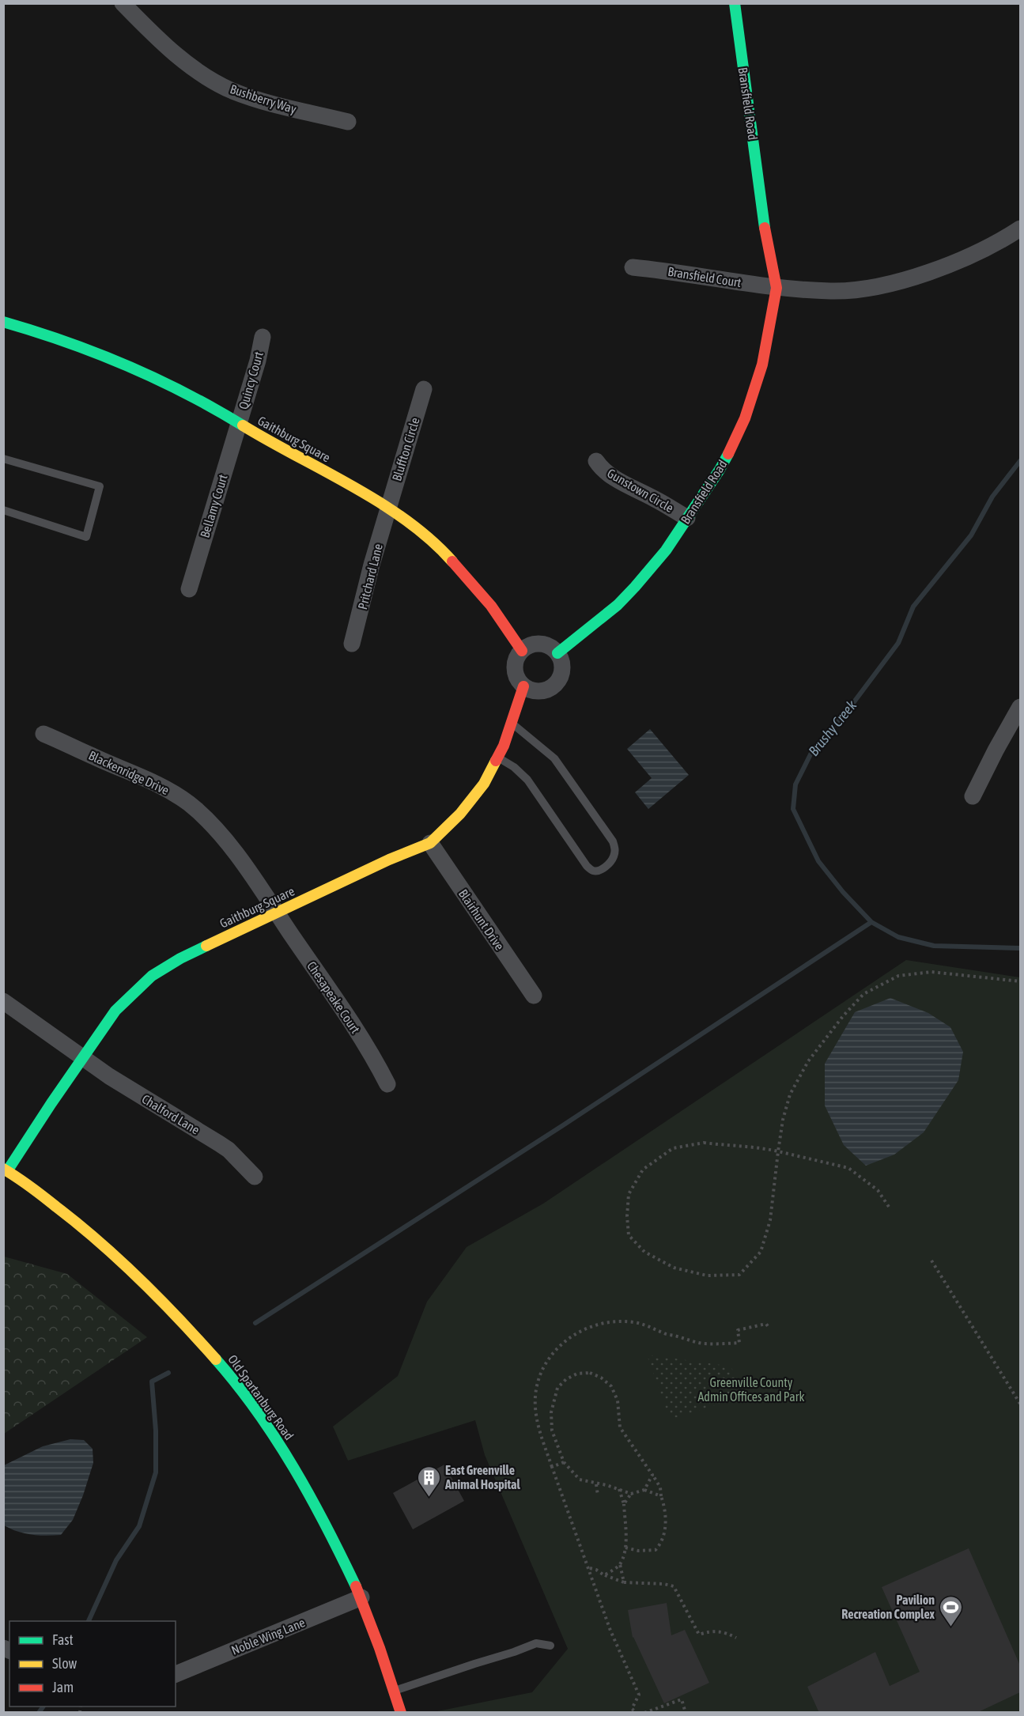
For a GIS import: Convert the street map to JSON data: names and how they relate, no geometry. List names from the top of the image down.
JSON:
{
  "streets": {
    "street": [
      "Bushberry Way",
      "Bransfield Road",
      "Bransfield Court",
      "Quincy Court",
      "Gaithburg Square",
      "Bluffton Circle",
      "Gunstown Circle",
      "Bellamy Court",
      "Pritchard Lane",
      "Blackenridge Drive",
      "Blairhunt Drive",
      "Chesapeake Court",
      "Chalford Lane",
      "Old Spartanburg Road",
      "Noble Wing Lane"
    ]
  },
  "crossings": [
    ["Bransfield Road", "Bransfield Court"],
    ["Bransfield Road", "Gaithburg Square"],
    ["Bransfield Road", "Gunstown Circle"],
    ["Quincy Court", "Gaithburg Square"],
    ["Quincy Court", "Bellamy Court"],
    ["Gaithburg Square", "Bluffton Circle"],
    ["Gaithburg Square", "Bellamy Court"],
    ["Gaithburg Square", "Pritchard Lane"],
    ["Gaithburg Square", "Blackenridge Drive"],
    ["Gaithburg Square", "Blairhunt Drive"],
    ["Gaithburg Square", "Chesapeake Court"],
    ["Gaithburg Square", "Chalford Lane"],
    ["Gaithburg Square", "Old Spartanburg Road"],
    ["Bluffton Circle", "Pritchard Lane"],
    ["Blackenridge Drive", "Chesapeake Court"],
    ["Old Spartanburg Road", "Noble Wing Lane"]
  ],
  "water": ["Brushy Creek"],
  "parks": ["Greenville County Admin Offices and Park"],
  "places": {
    "building": ["East Greenville Animal Hospital"],
    "sports": ["Pavilion Recreation Complex"]
  },
  "legend": ["Fast", "Slow", "Jam"]
}
